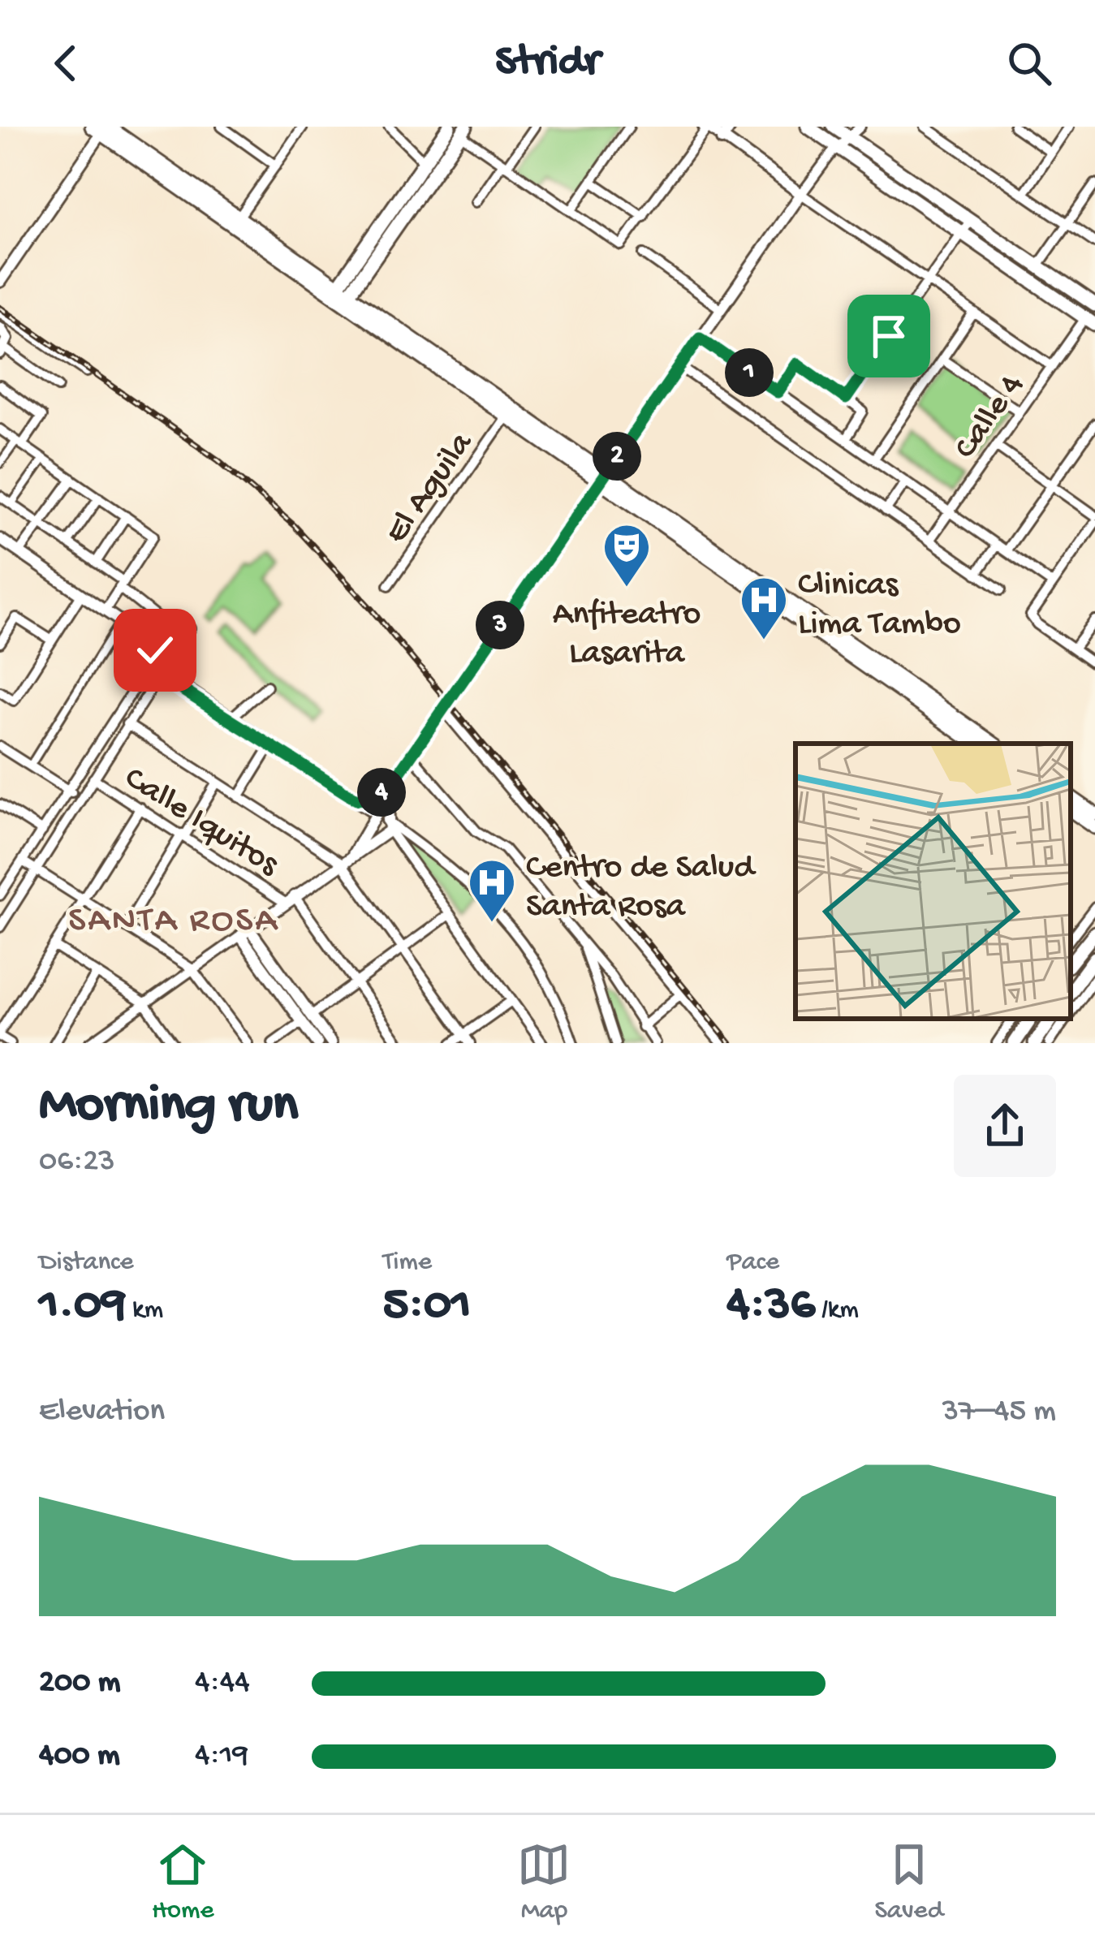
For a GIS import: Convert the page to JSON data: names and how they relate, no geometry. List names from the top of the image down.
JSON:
{
  "streets": {
    "street": ["Calle 4", "El Aguila", "Calle Iquitos"]
  },
  "districts": ["SANTA ROSA"],
  "places": {
    "theatre": ["Anfiteatro Lasarita"],
    "hospital": ["Clinicas Lima Tambo", "Centro de Salud Santa Rosa"]
  },
  "page": {
    "header": "Stridr",
    "pins": [
      "1",
      "2",
      "3",
      "4"
    ],
    "heading": ["Morning run", "06:23"],
    "stats": [
      ["Distance", "1.09 km"],
      ["Time", "5:01"],
      ["Pace", "4:36 /km"]
    ],
    "chart": ["Elevation", "37–45 m"],
    "list": [
      {
        "name": "200 m",
        "note": "4:44"
      },
      {
        "name": "400 m",
        "note": "4:19"
      }
    ],
    "tabs": ["Home", "Map", "Saved"]
  }
}
